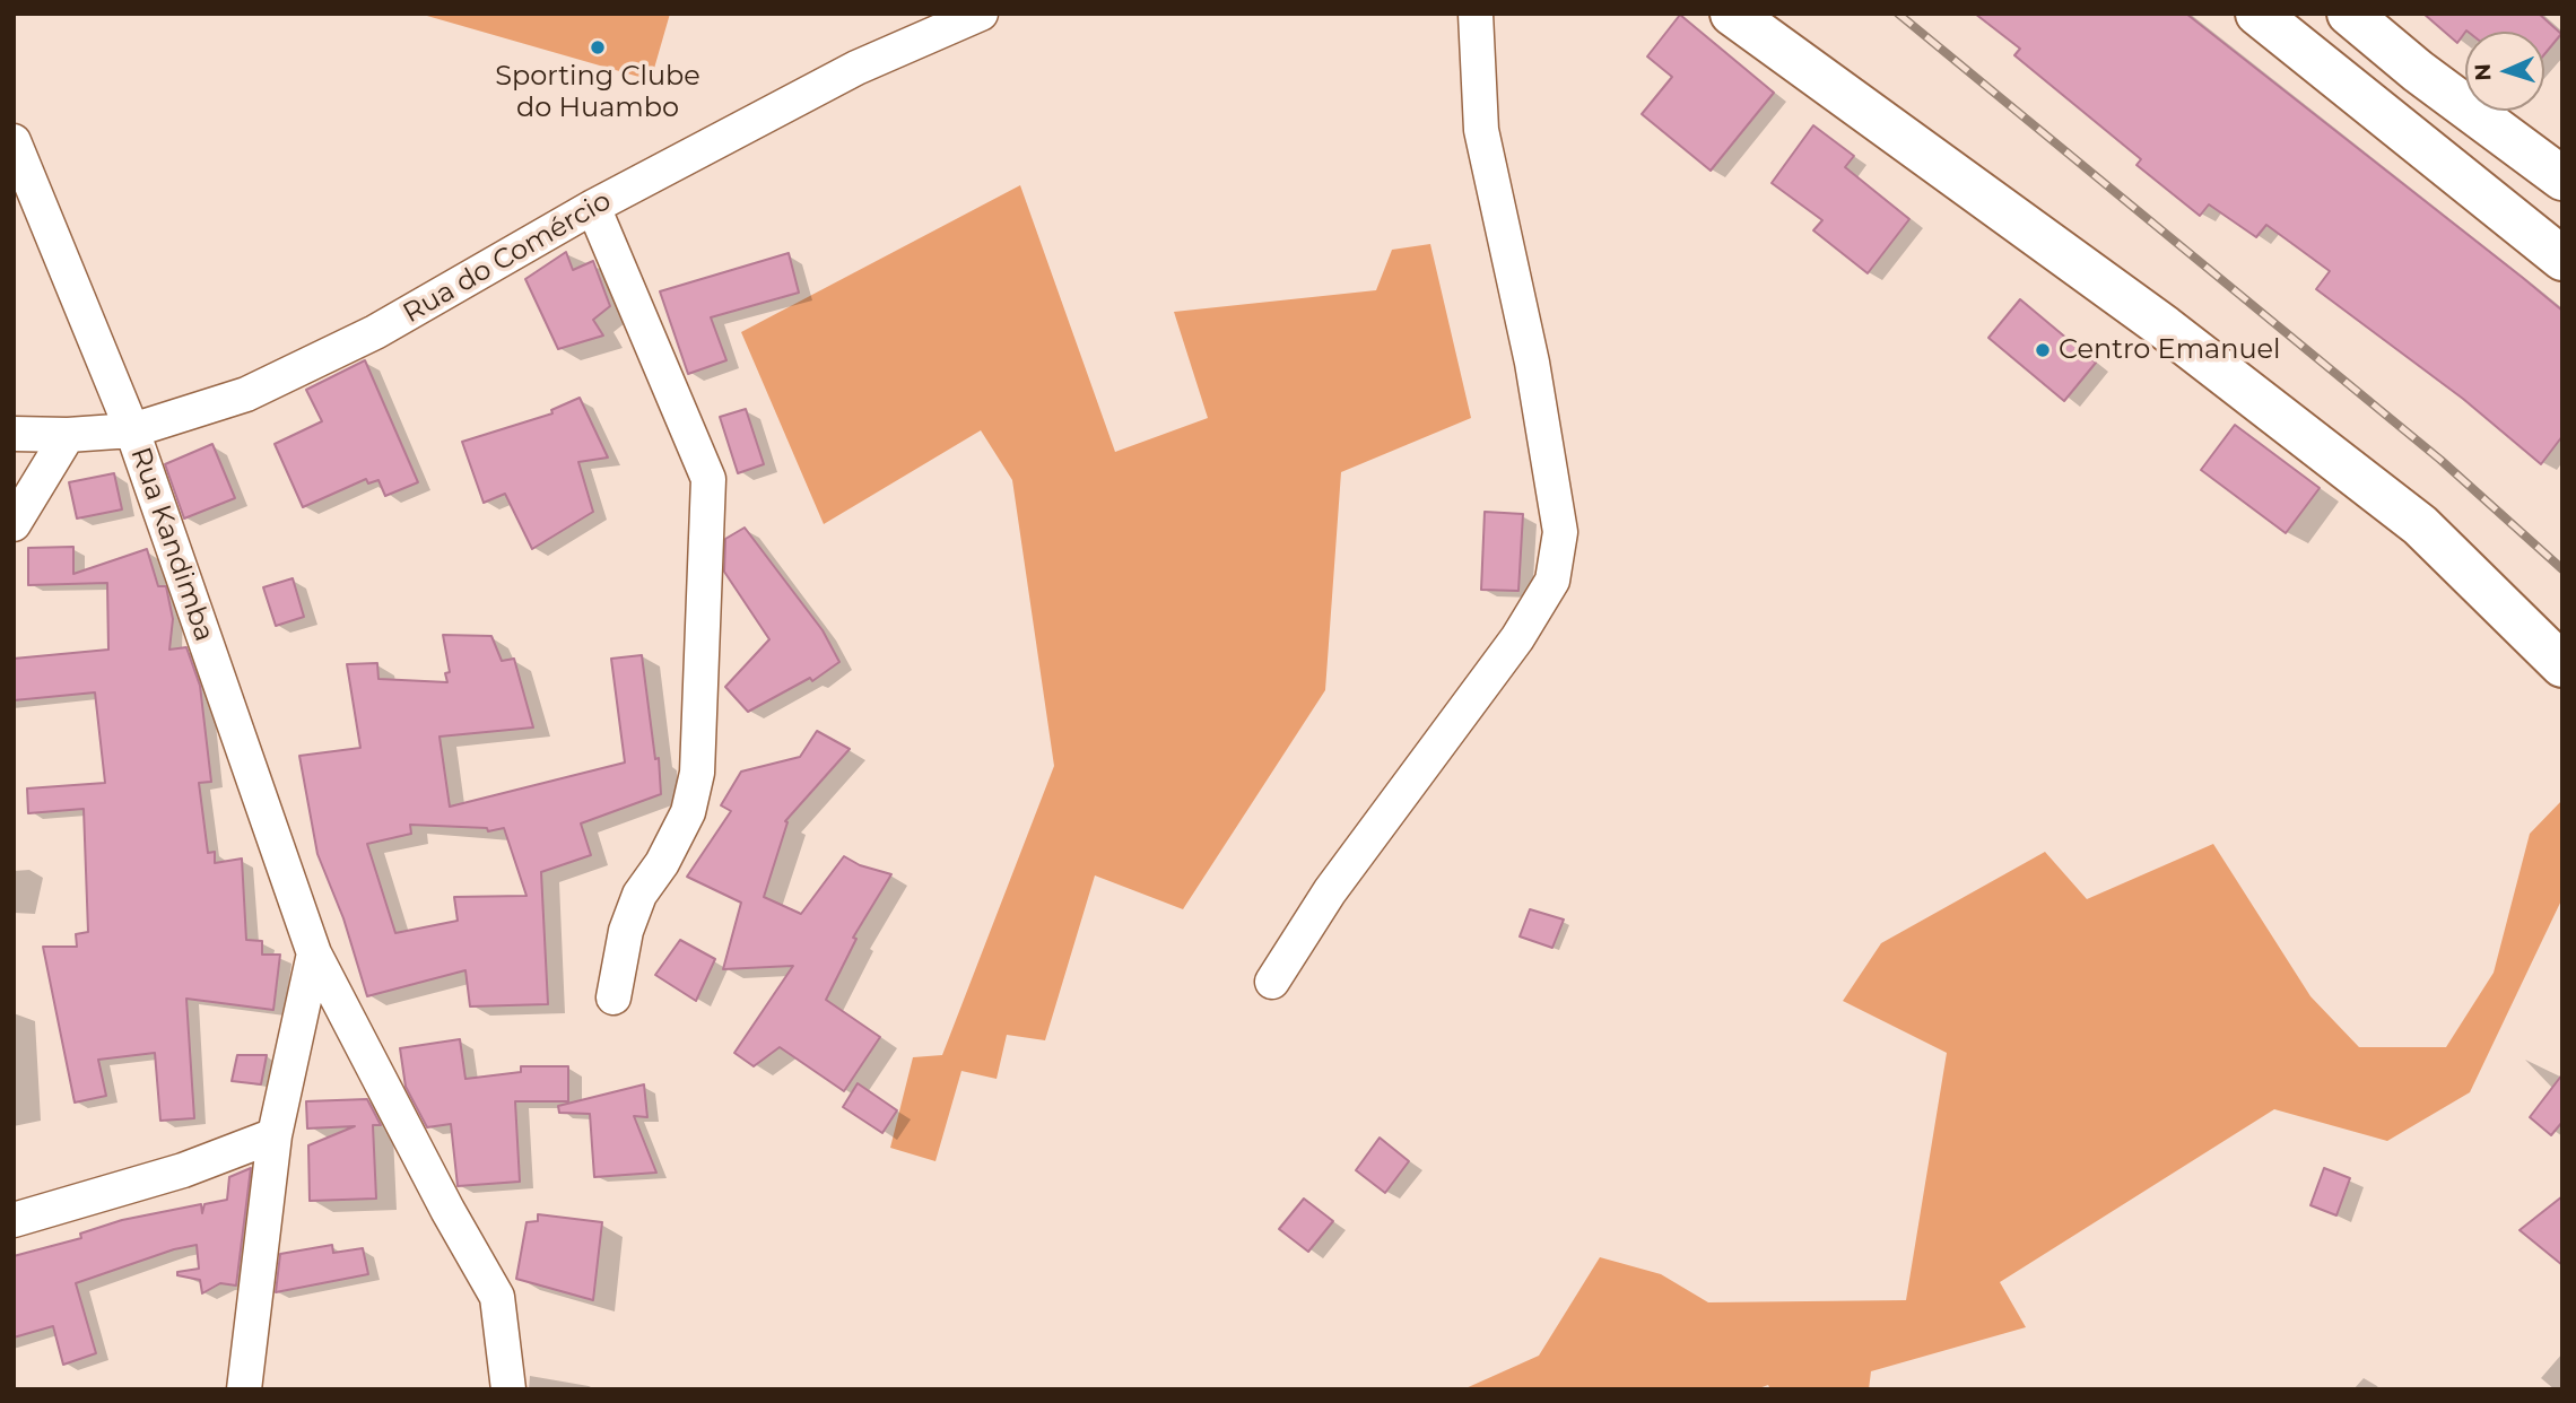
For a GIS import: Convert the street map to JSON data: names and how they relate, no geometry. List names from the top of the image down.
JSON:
{
  "streets": {
    "street": ["Rua do Comércio", "Rua Kandimba"]
  },
  "crossings": [
    ["Rua do Comércio", "Rua Kandimba"]
  ],
  "places": ["Sporting Clube do Huambo", "Centro Emanuel"],
  "north": "left"
}
